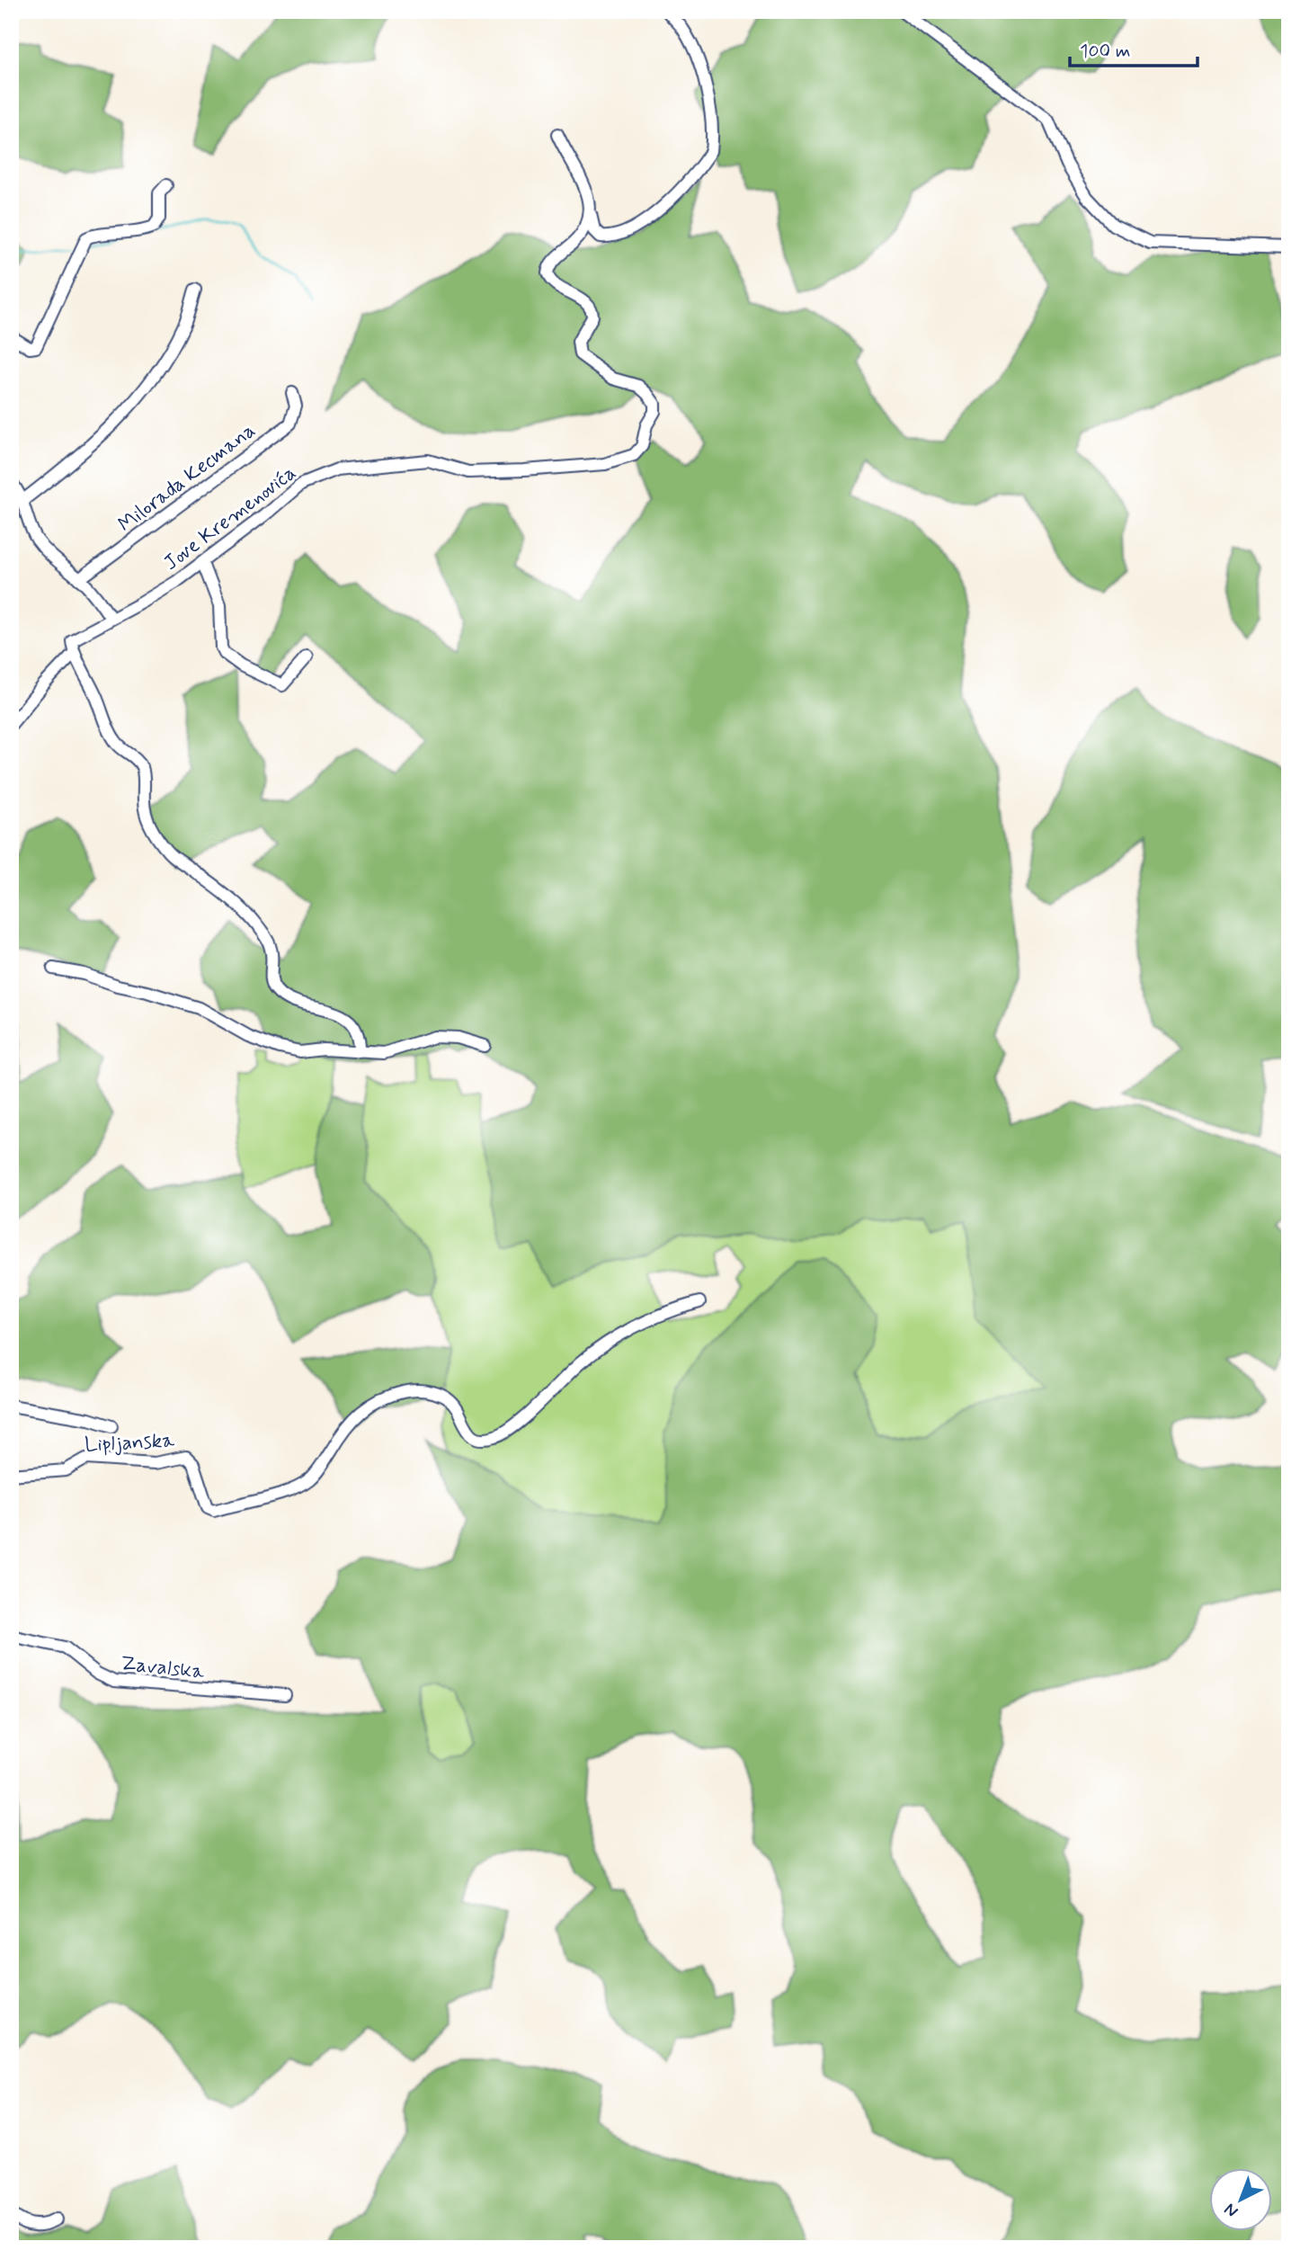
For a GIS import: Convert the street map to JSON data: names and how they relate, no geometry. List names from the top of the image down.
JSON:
{
  "streets": {
    "street": [
      "Milorada Kecmana",
      "Jove Kremenovića",
      "Lipljanska",
      "Zavalska"
    ]
  },
  "scale_bar": "100 m",
  "north": "bottom left"
}
